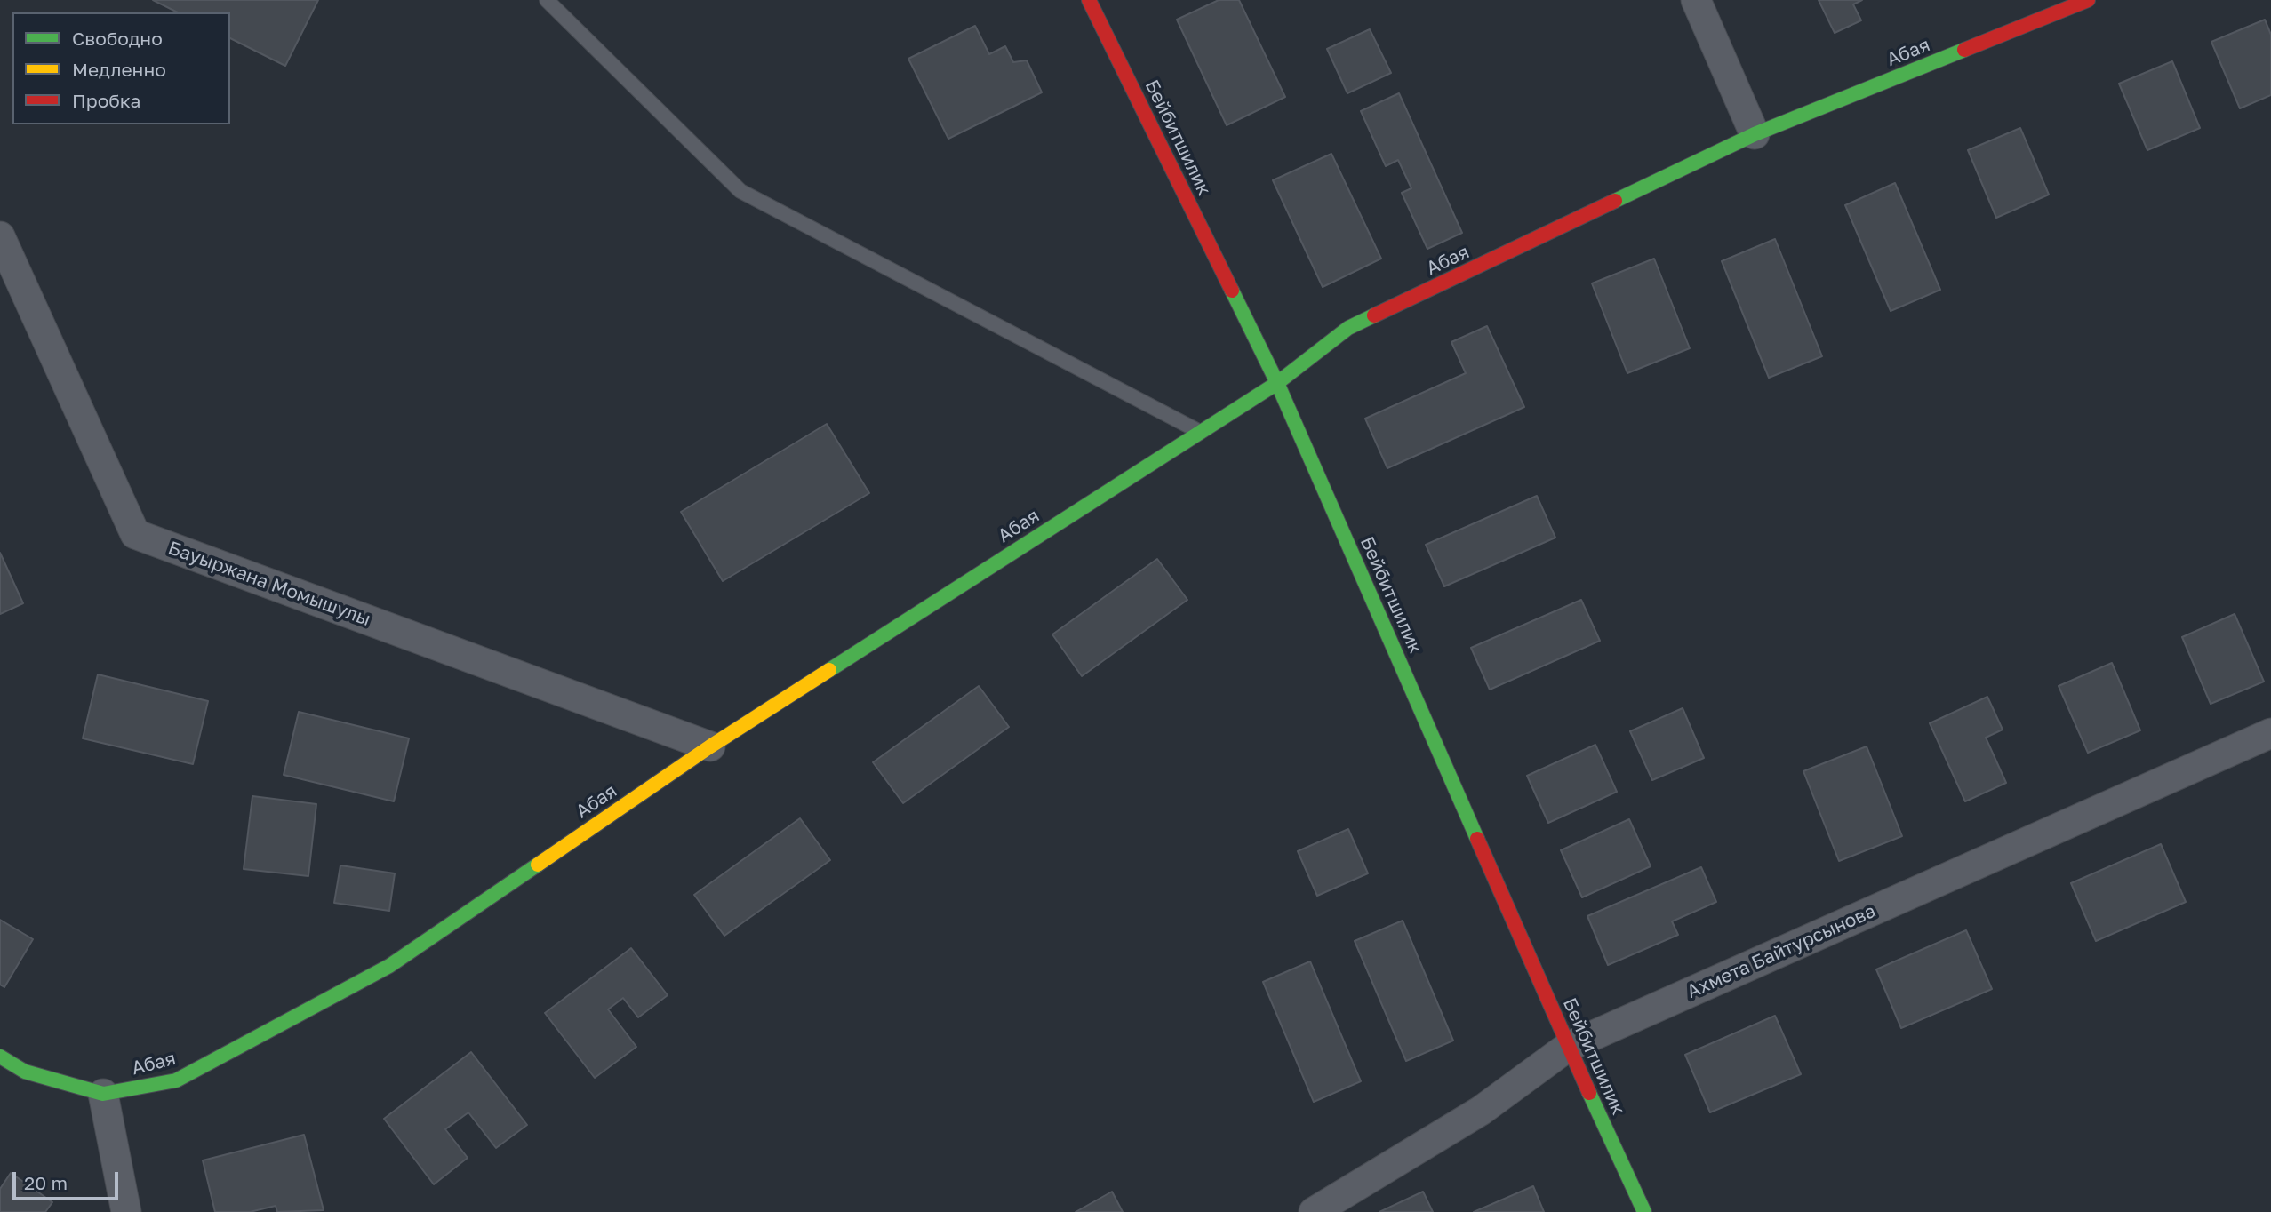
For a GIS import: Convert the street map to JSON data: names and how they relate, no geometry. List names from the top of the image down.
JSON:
{
  "streets": {
    "street": [
      "Абая",
      "Бейбитшилик",
      "Бауыржана Момышулы",
      "Ахмета Байтурсынова"
    ]
  },
  "crossings": [
    ["Абая", "Бейбитшилик"],
    ["Абая", "Бауыржана Момышулы"],
    ["Бейбитшилик", "Ахмета Байтурсынова"]
  ],
  "legend": ["Свободно", "Медленно", "Пробка"],
  "scale_bar": "20 m"
}
